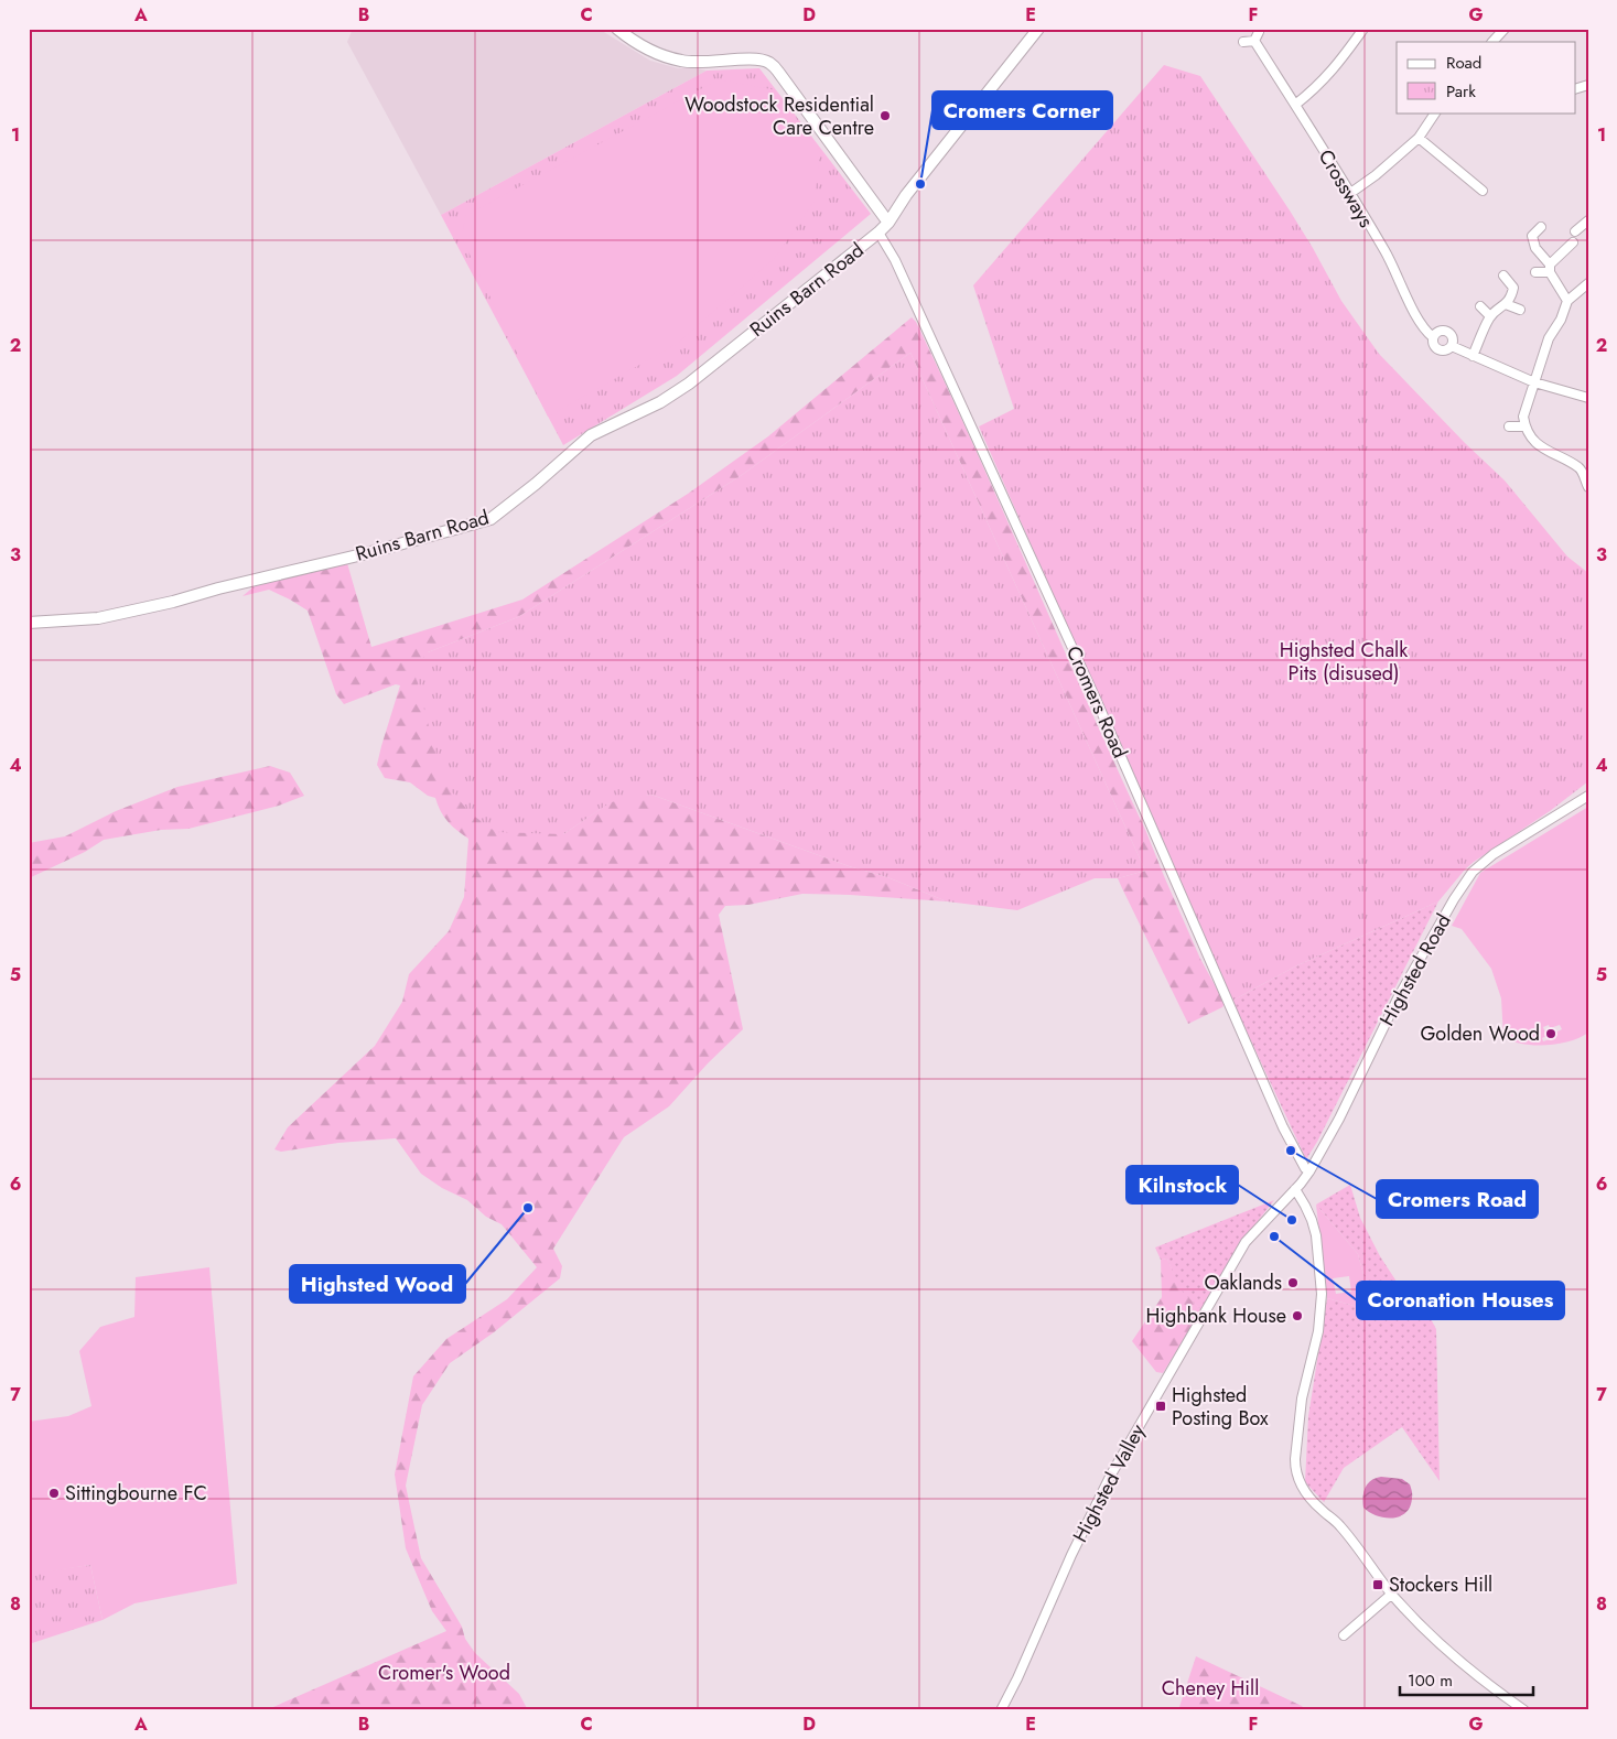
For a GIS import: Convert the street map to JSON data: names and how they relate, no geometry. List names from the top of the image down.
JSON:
{
  "streets": {
    "street": [
      "Crossways",
      "Ruins Barn Road",
      "Cromers Road",
      "Highsted Road",
      "Highsted Valley"
    ]
  },
  "crossings": [
    ["Ruins Barn Road", "Cromers Road"],
    ["Cromers Road", "Highsted Road"],
    ["Highsted Road", "Highsted Valley"]
  ],
  "parks": ["Highsted Chalk Pits (disused)", "Cromer's Wood", "Cheney Hill"],
  "places": {
    "other": [
      "Woodstock Residential Care Centre",
      "Cromers Corner",
      "Golden Wood",
      "Cromers Road",
      "Highsted Wood",
      "Kilnstock",
      "Coronation Houses",
      "Oaklands",
      "Highbank House",
      "Sittingbourne FC"
    ],
    "transit": ["Highsted Posting Box", "Stockers Hill"]
  },
  "legend": ["Road", "Park"],
  "scale_bar": "100 m",
  "grid": {
    "columns": [
      "A",
      "B",
      "C",
      "D",
      "E",
      "F",
      "G"
    ],
    "rows": [
      "1",
      "2",
      "3",
      "4",
      "5",
      "6",
      "7",
      "8"
    ]
  }
}
